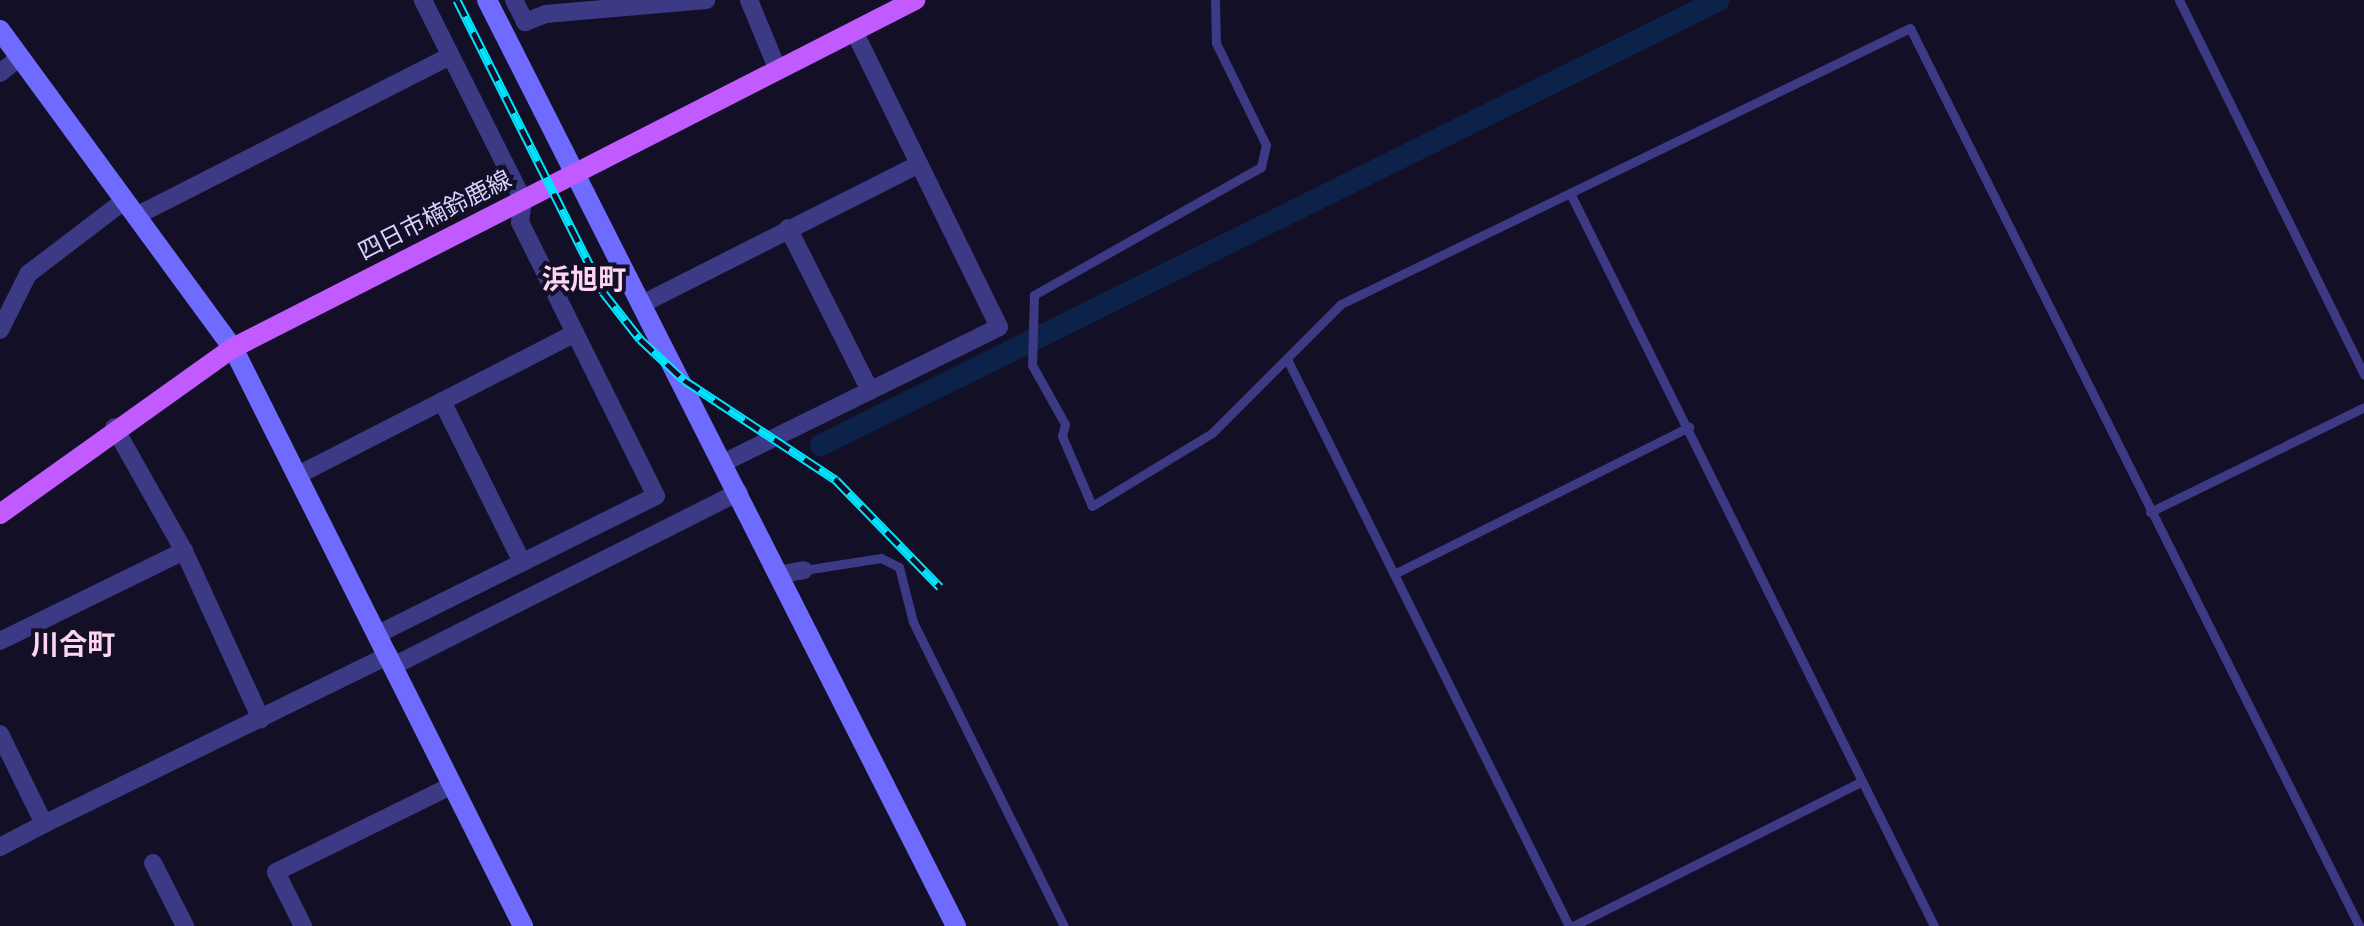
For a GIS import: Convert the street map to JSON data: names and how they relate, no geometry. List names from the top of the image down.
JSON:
{
  "streets": {
    "main road": ["四日市楠鈴鹿線"]
  },
  "districts": ["浜旭町", "川合町"]
}
